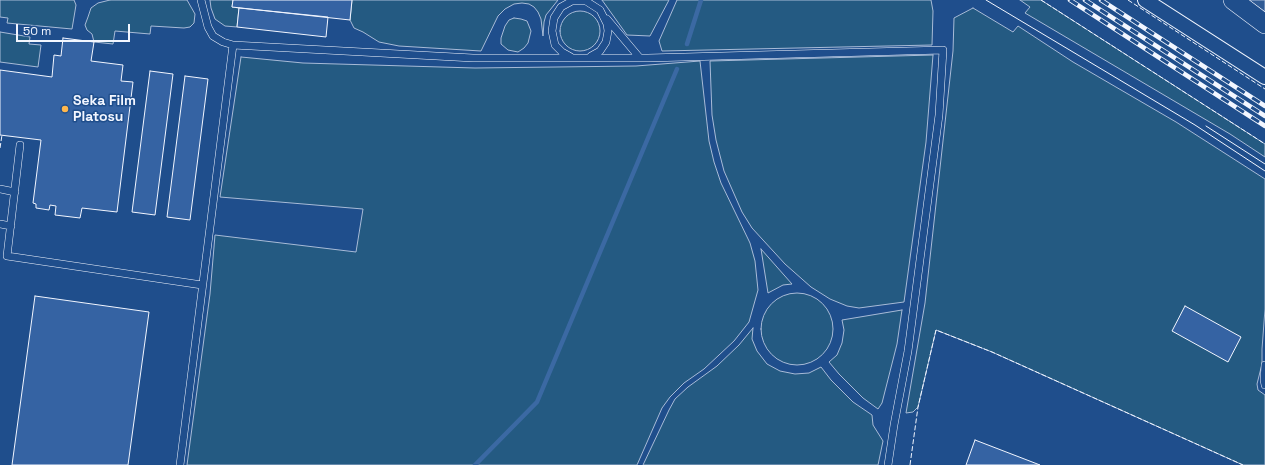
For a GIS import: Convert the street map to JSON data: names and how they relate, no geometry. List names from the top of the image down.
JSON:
{
  "places": ["Seka Film Platosu"],
  "scale_bar": "50 m"
}
